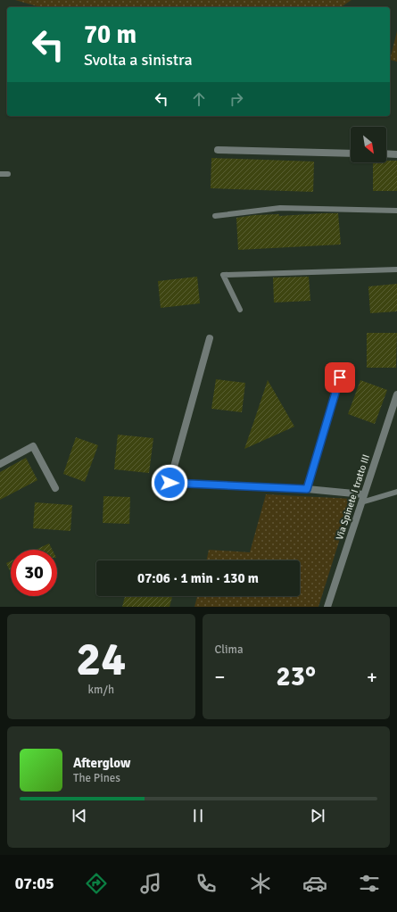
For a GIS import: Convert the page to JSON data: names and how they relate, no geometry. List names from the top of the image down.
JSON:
{
  "streets": {
    "street": ["Via Spinete I tratto III"]
  },
  "north": "bottom right",
  "page": {
    "turn": ["70 m", "Svolta a sinistra"],
    "limit": "30",
    "trip": "07:06 · 1 min · 130 m",
    "tile": [
      ["24", "km/h"],
      "Clima"
    ],
    "heat": ["−", "23°", "+"],
    "song": ["Afterglow", "The Pines"],
    "tabs": "07:05"
  }
}
